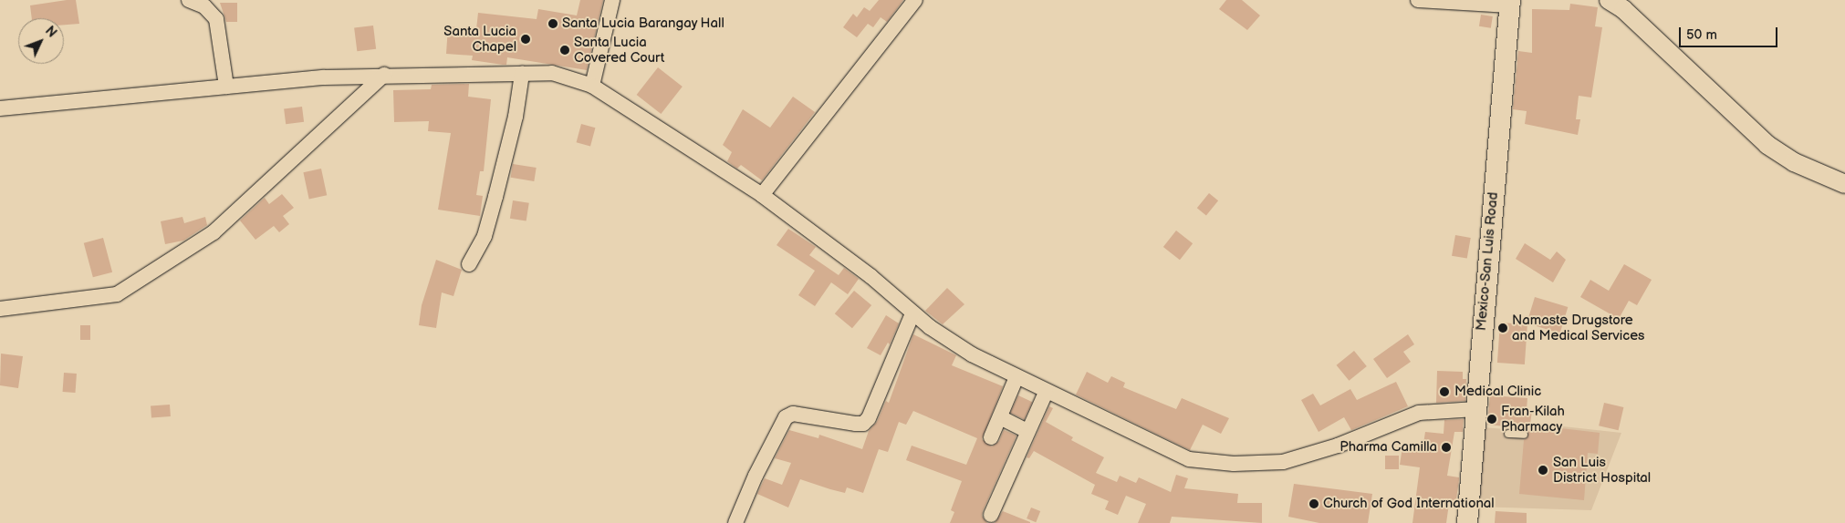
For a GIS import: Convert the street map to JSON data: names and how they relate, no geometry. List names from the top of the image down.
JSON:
{
  "streets": {
    "main road": ["Mexico-San Luis Road"]
  },
  "places": [
    "Santa Lucia Barangay Hall",
    "Santa Lucia Chapel",
    "Santa Lucia Covered Court",
    "Namaste Drugstore and Medical Services",
    "Medical Clinic",
    "Fran-Kilah Pharmacy",
    "Pharma Camilla",
    "San Luis District Hospital",
    "Church of God International"
  ],
  "scale_bar": "50 m",
  "north": "top right"
}
